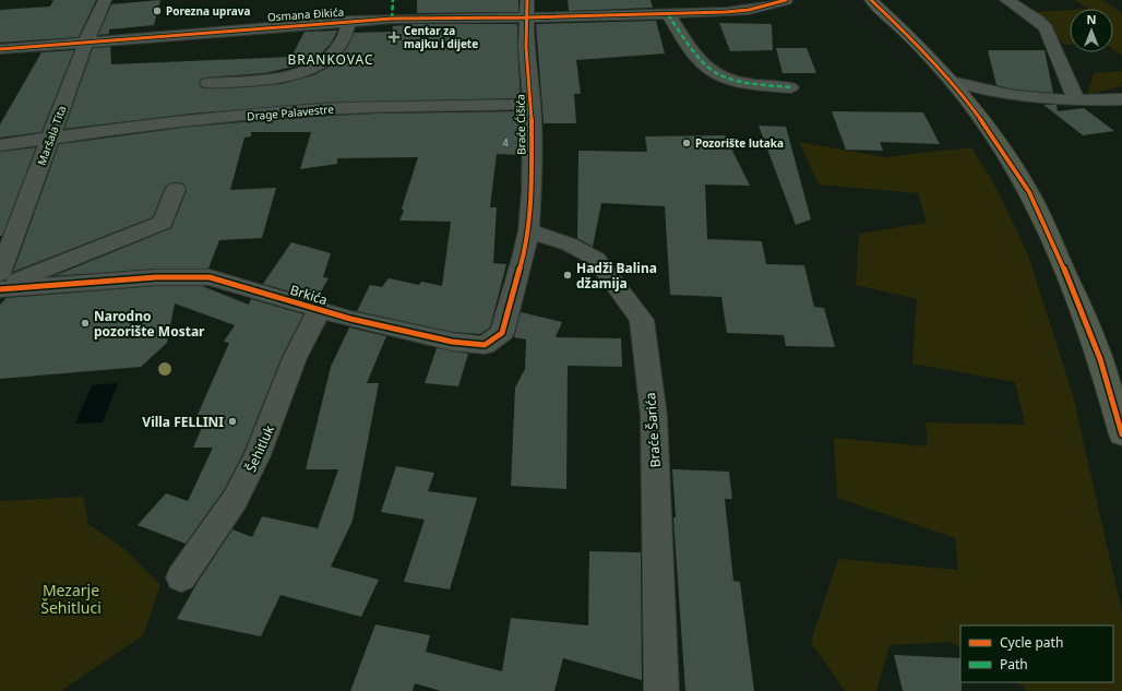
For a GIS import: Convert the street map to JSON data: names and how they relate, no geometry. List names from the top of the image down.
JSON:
{
  "streets": {
    "street": [
      "Osmana Đikića",
      "Drage Palavestre",
      "Braće Ćišića",
      "Maršala Tita",
      "Brkića",
      "Braće Šarića",
      "Šehitluk"
    ]
  },
  "crossings": [
    ["Osmana Đikića", "Braće Ćišića"],
    ["Osmana Đikića", "Maršala Tita"],
    ["Drage Palavestre", "Braće Ćišića"],
    ["Drage Palavestre", "Maršala Tita"],
    ["Braće Ćišića", "Brkića"],
    ["Braće Ćišića", "Braće Šarića"],
    ["Brkića", "Braće Šarića"],
    ["Brkića", "Šehitluk"]
  ],
  "districts": ["BRANKOVAC"],
  "parks": ["Mezarje Šehitluci"],
  "places": {
    "other": [
      "Porezna uprava",
      "Pozorište lutaka",
      "Hadži Balina džamija",
      "Narodno pozorište Mostar",
      "Villa FELLINI"
    ],
    "health": ["Centar za majku i dijete"]
  },
  "house_numbers": ["4"],
  "legend": ["Cycle path", "Path"],
  "north": "top"
}
